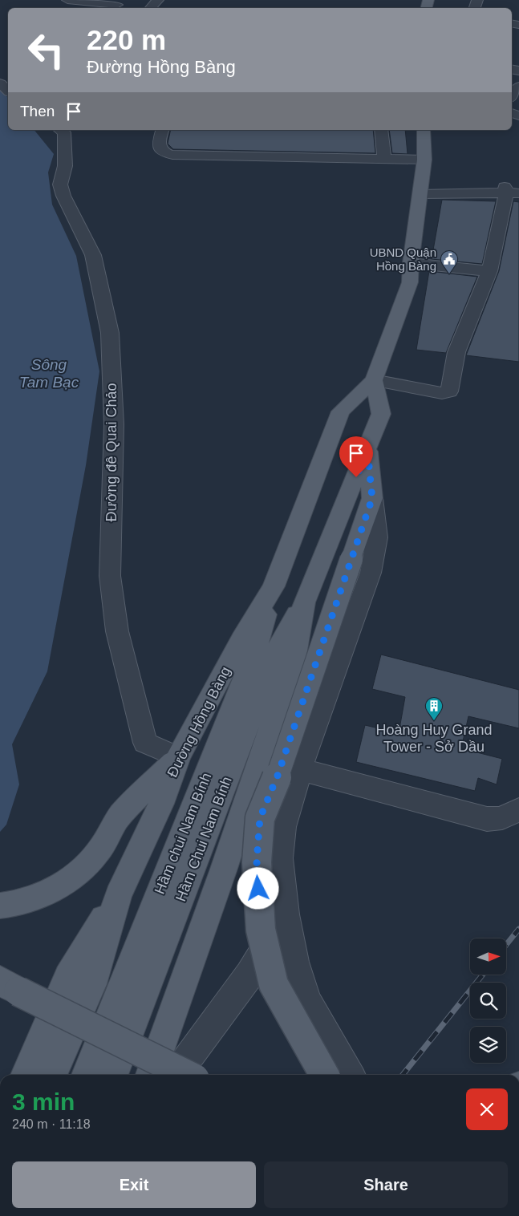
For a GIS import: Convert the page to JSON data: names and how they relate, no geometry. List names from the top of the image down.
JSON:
{
  "streets": {
    "main road": ["Đường Hồng Bàng", "Hầm chui Nam Bính", "Hầm Chui Nam Bính"],
    "street": ["Đường đê Quai Chảo"]
  },
  "crossings": [
    ["Đường đê Quai Chảo", "Đường Hồng Bàng"],
    ["Đường Hồng Bàng", "Hầm chui Nam Bính"]
  ],
  "water": ["Sông Tam Bạc"],
  "places": {
    "public building": ["UBND Quận Hồng Bàng"],
    "building": ["Hoàng Huy Grand Tower - Sở Dầu"]
  },
  "north": "right",
  "page": {
    "turn": ["220 m", "Đường Hồng Bàng"],
    "then": "Then",
    "heading": ["3 min", "240 m · 11:18"],
    "buttons": ["Exit", "Share"]
  }
}
